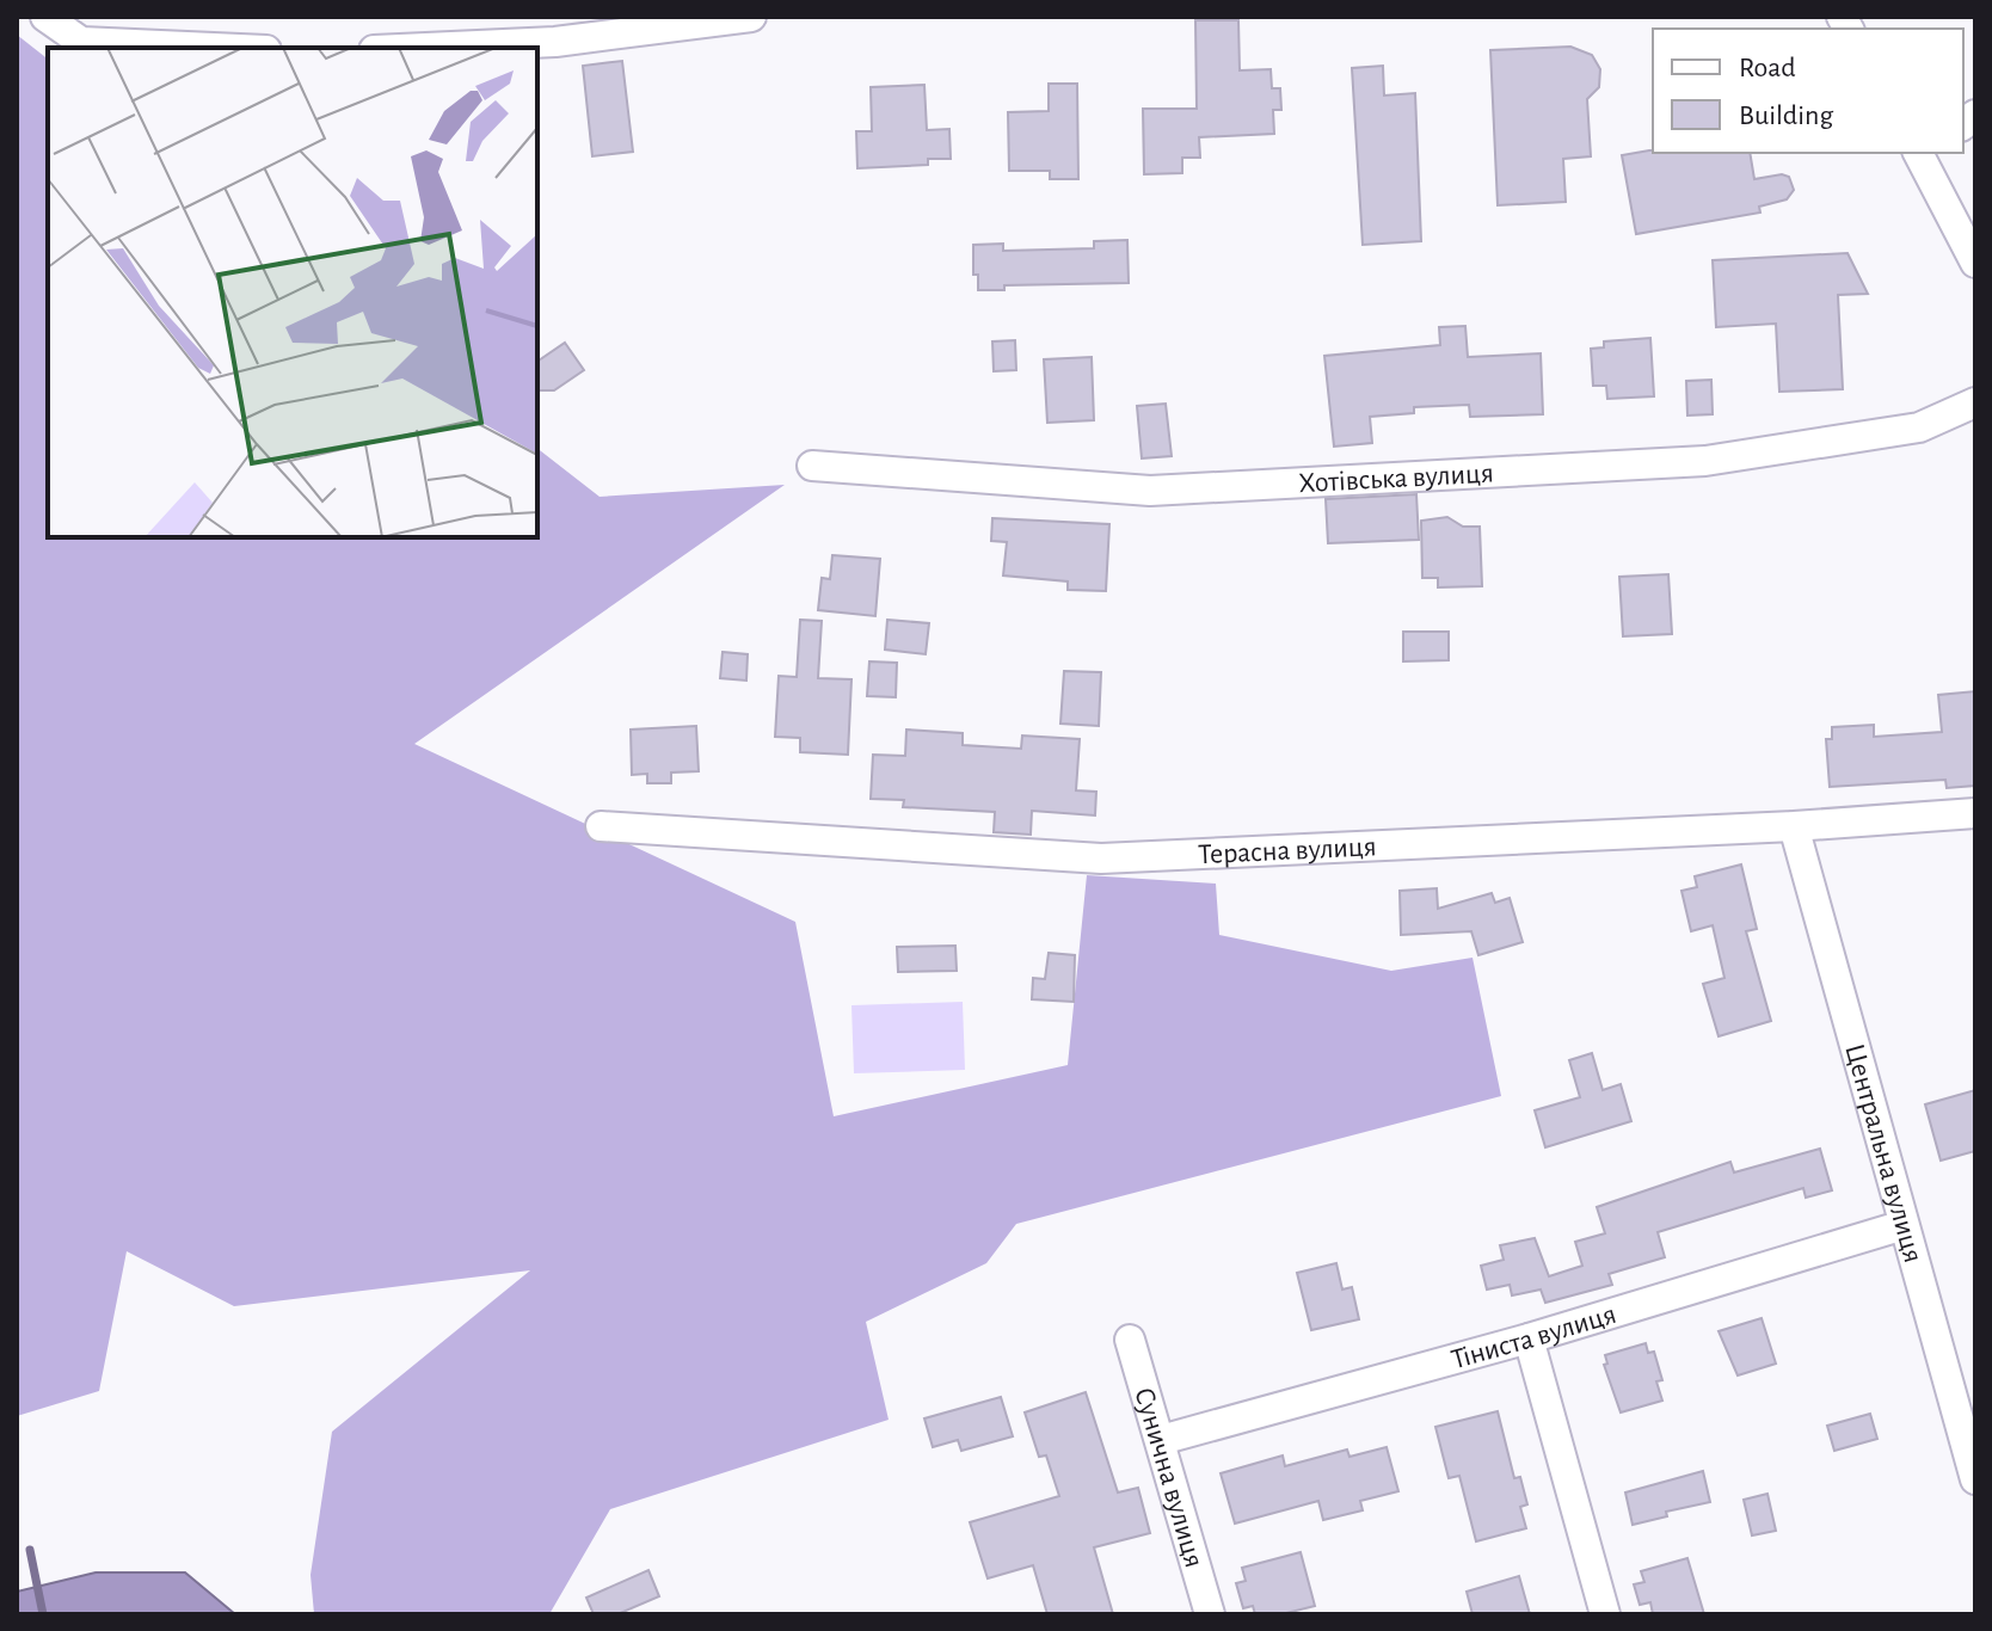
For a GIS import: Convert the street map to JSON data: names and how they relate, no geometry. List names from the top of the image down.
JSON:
{
  "streets": {
    "street": [
      "Хотівська вулиця",
      "Терасна вулиця",
      "Центральна вулиця",
      "Тіниста вулиця",
      "Сунична вулиця"
    ]
  },
  "crossings": [
    ["Терасна вулиця", "Центральна вулиця"],
    ["Центральна вулиця", "Тіниста вулиця"],
    ["Тіниста вулиця", "Сунична вулиця"]
  ],
  "legend": ["Road", "Building"]
}
